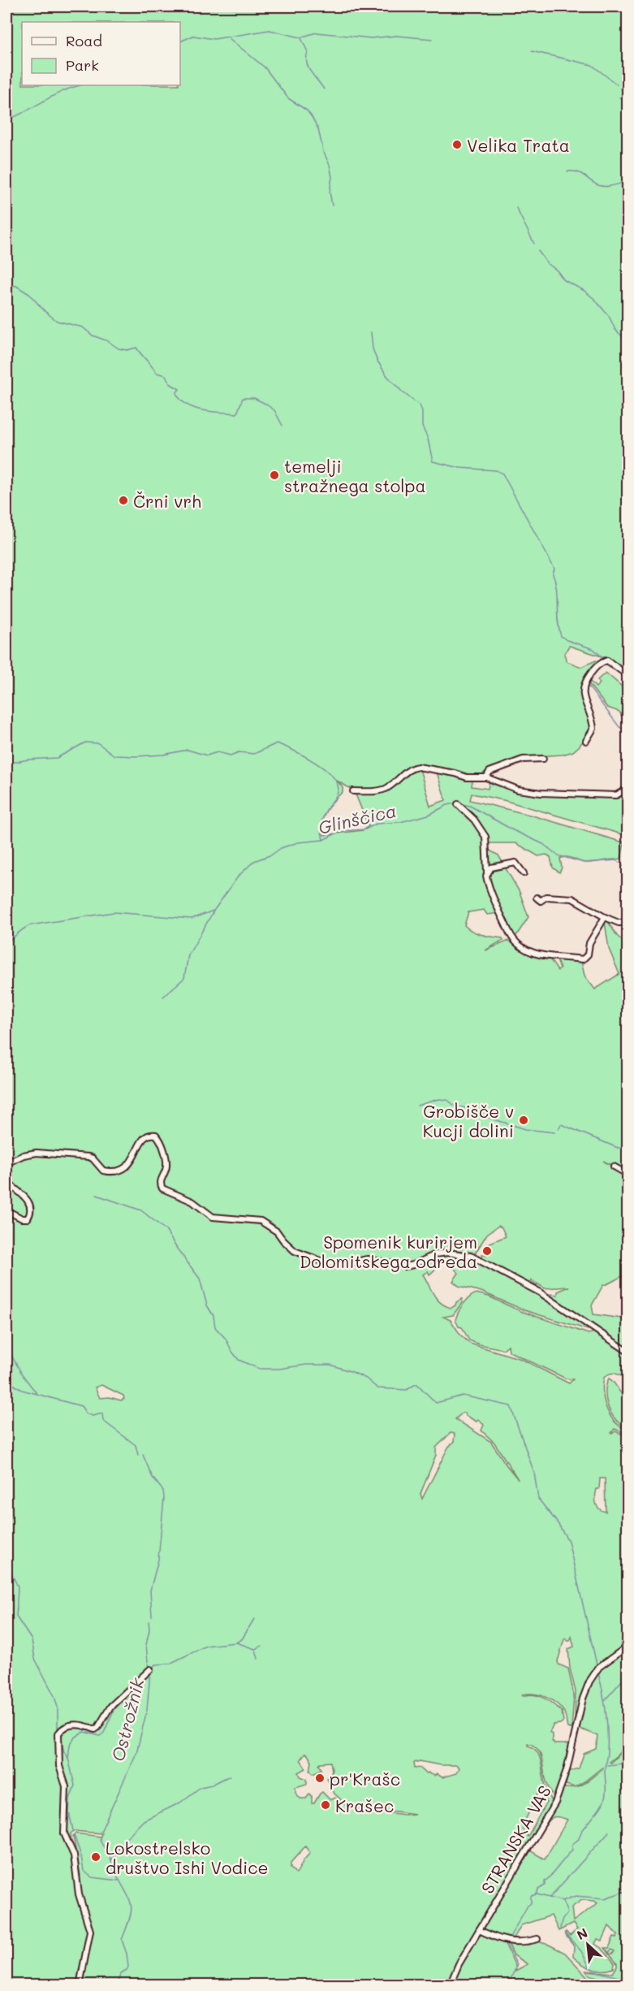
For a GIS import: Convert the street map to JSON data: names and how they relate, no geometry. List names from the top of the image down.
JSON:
{
  "streets": {
    "street": ["STRANSKA VAS"]
  },
  "water": ["Glinščica", "Ostrožnik"],
  "places": [
    "Velika Trata",
    "temelji stražnega stolpa",
    "Črni vrh",
    "Grobišče v Kucji dolini",
    "Spomenik kurirjem Dolomitskega odreda",
    "pr'Krašc",
    "Krašec",
    "Lokostrelsko društvo Ishi Vodice"
  ],
  "legend": ["Road", "Park"],
  "north": "top left"
}
